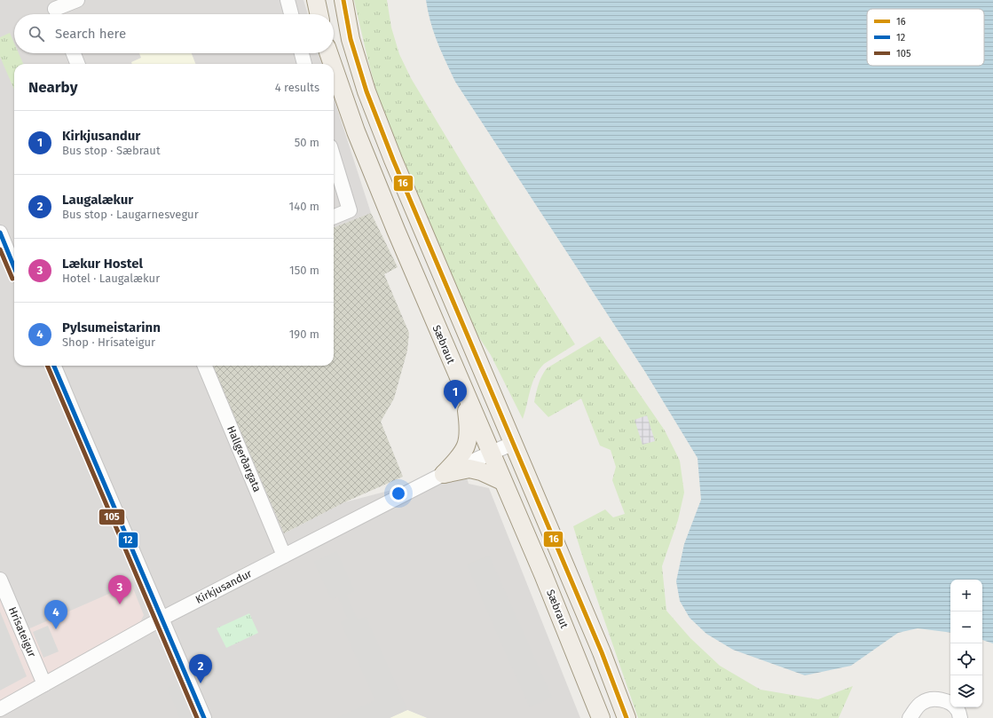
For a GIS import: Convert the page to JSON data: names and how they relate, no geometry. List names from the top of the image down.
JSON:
{
  "streets": {
    "main road": ["Sæbraut"],
    "street": ["Hallgerðargata", "Kirkjusandur", "Hrísateigur"]
  },
  "crossings": [
    ["Sæbraut", "Kirkjusandur"],
    ["Hallgerðargata", "Kirkjusandur"],
    ["Kirkjusandur", "Hrísateigur"]
  ],
  "lines": ["transit line 16", "transit line 12", "transit line 105"],
  "legend": ["16", "12", "105"],
  "page": {
    "search": "Search here",
    "heading": ["Nearby", "4 results"],
    "list": [
      {
        "mark": "1",
        "name": "Kirkjusandur",
        "note": "Bus stop · Sæbraut",
        "value": "50 m"
      },
      {
        "mark": "2",
        "name": "Laugalækur",
        "note": "Bus stop · Laugarnesvegur",
        "value": "140 m"
      },
      {
        "mark": "3",
        "name": "Lækur Hostel",
        "note": "Hotel · Laugalækur",
        "value": "150 m"
      },
      {
        "mark": "4",
        "name": "Pylsumeistarinn",
        "note": "Shop · Hrísateigur",
        "value": "190 m"
      }
    ],
    "pins": [
      "1",
      "3",
      "4",
      "2"
    ],
    "map_buttons": ["+", "−"]
  }
}
